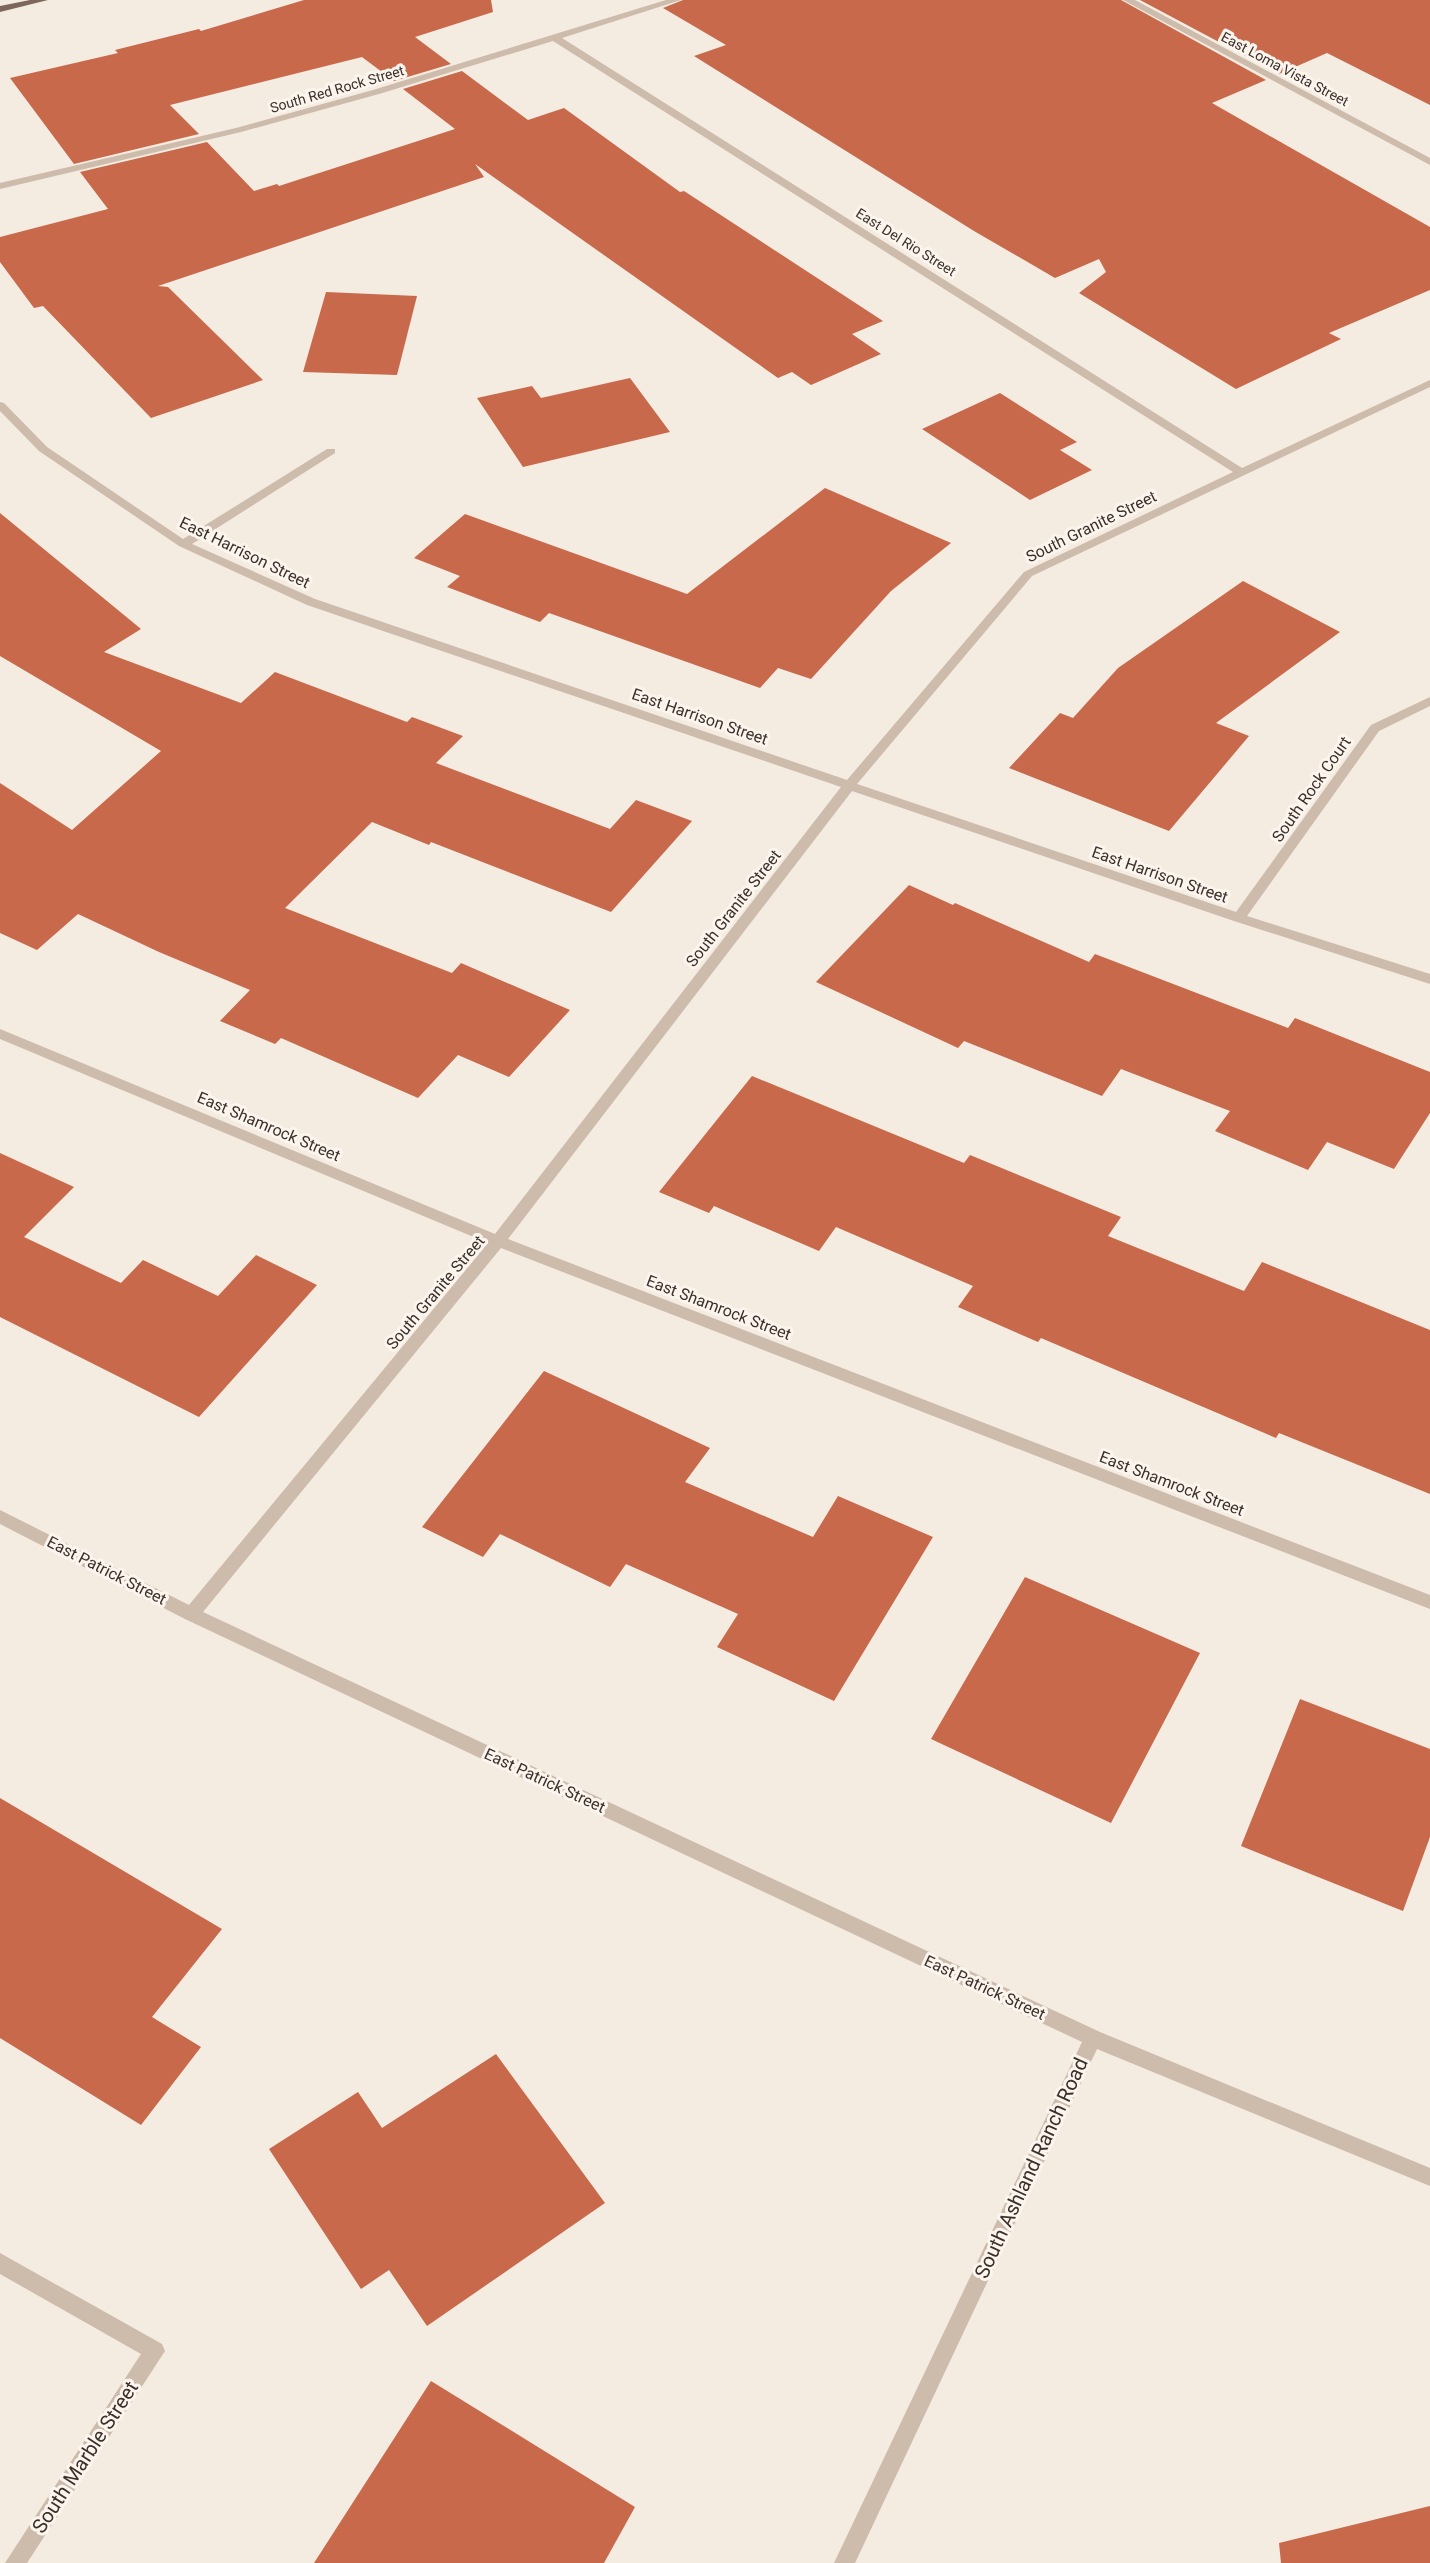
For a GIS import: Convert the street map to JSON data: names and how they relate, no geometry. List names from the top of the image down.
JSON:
{
  "streets": {
    "street": [
      "East Loma Vista Street",
      "South Red Rock Street",
      "East Del Rio Street",
      "South Granite Street",
      "East Harrison Street",
      "South Rock Court",
      "East Shamrock Street",
      "East Patrick Street",
      "South Ashland Ranch Road",
      "South Marble Street"
    ]
  },
  "crossings": [
    ["South Red Rock Street", "East Del Rio Street"],
    ["East Del Rio Street", "South Granite Street"],
    ["South Granite Street", "East Harrison Street"],
    ["South Granite Street", "East Shamrock Street"],
    ["South Granite Street", "East Patrick Street"],
    ["East Harrison Street", "South Rock Court"],
    ["East Patrick Street", "South Ashland Ranch Road"]
  ]
}
